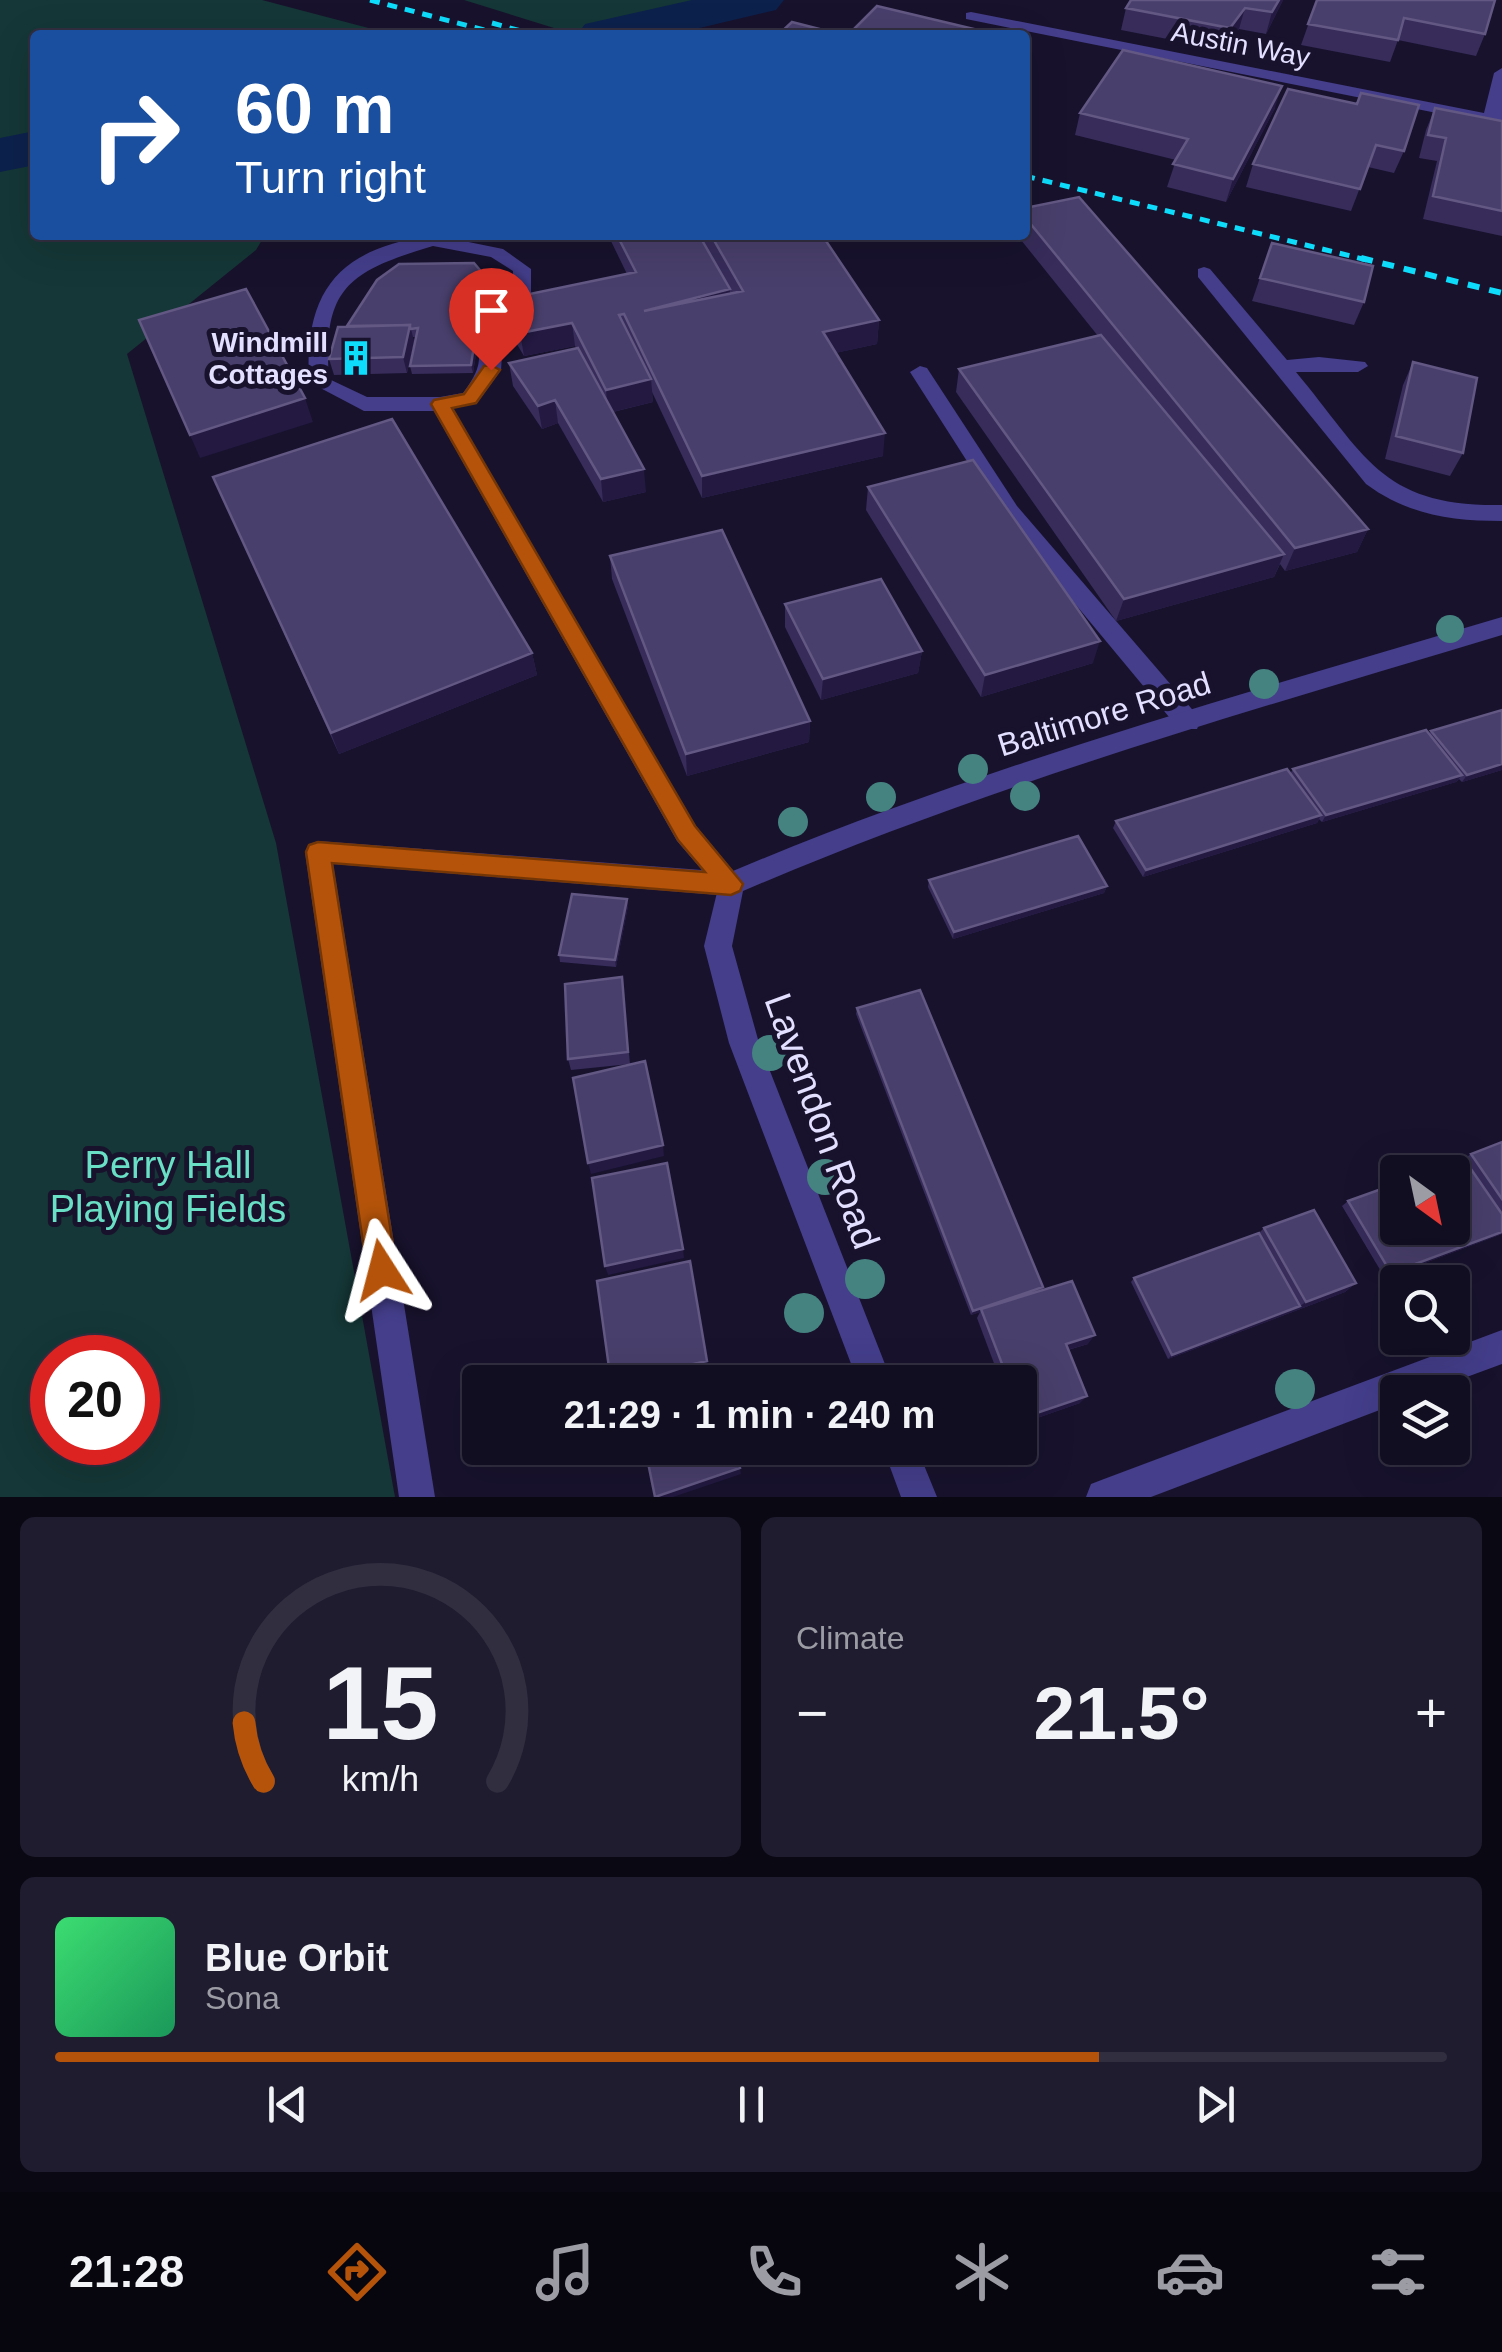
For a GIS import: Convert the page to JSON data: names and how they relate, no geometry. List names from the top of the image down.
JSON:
{
  "streets": {
    "street": ["Austin Way", "Baltimore Road", "Lavendon Road"]
  },
  "crossings": [
    ["Baltimore Road", "Lavendon Road"]
  ],
  "parks": ["Perry Hall Playing Fields"],
  "places": {
    "building": ["Windmill Cottages"]
  },
  "north": "bottom right",
  "page": {
    "turn": ["60 m", "Turn right"],
    "limit": "20",
    "trip": "21:29 · 1 min · 240 m",
    "tile": "Climate",
    "heat": ["−", "21.5°", "+"],
    "song": ["Blue Orbit", "Sona"],
    "tabs": "21:28",
    "gauge": ["15", "km/h"]
  }
}
